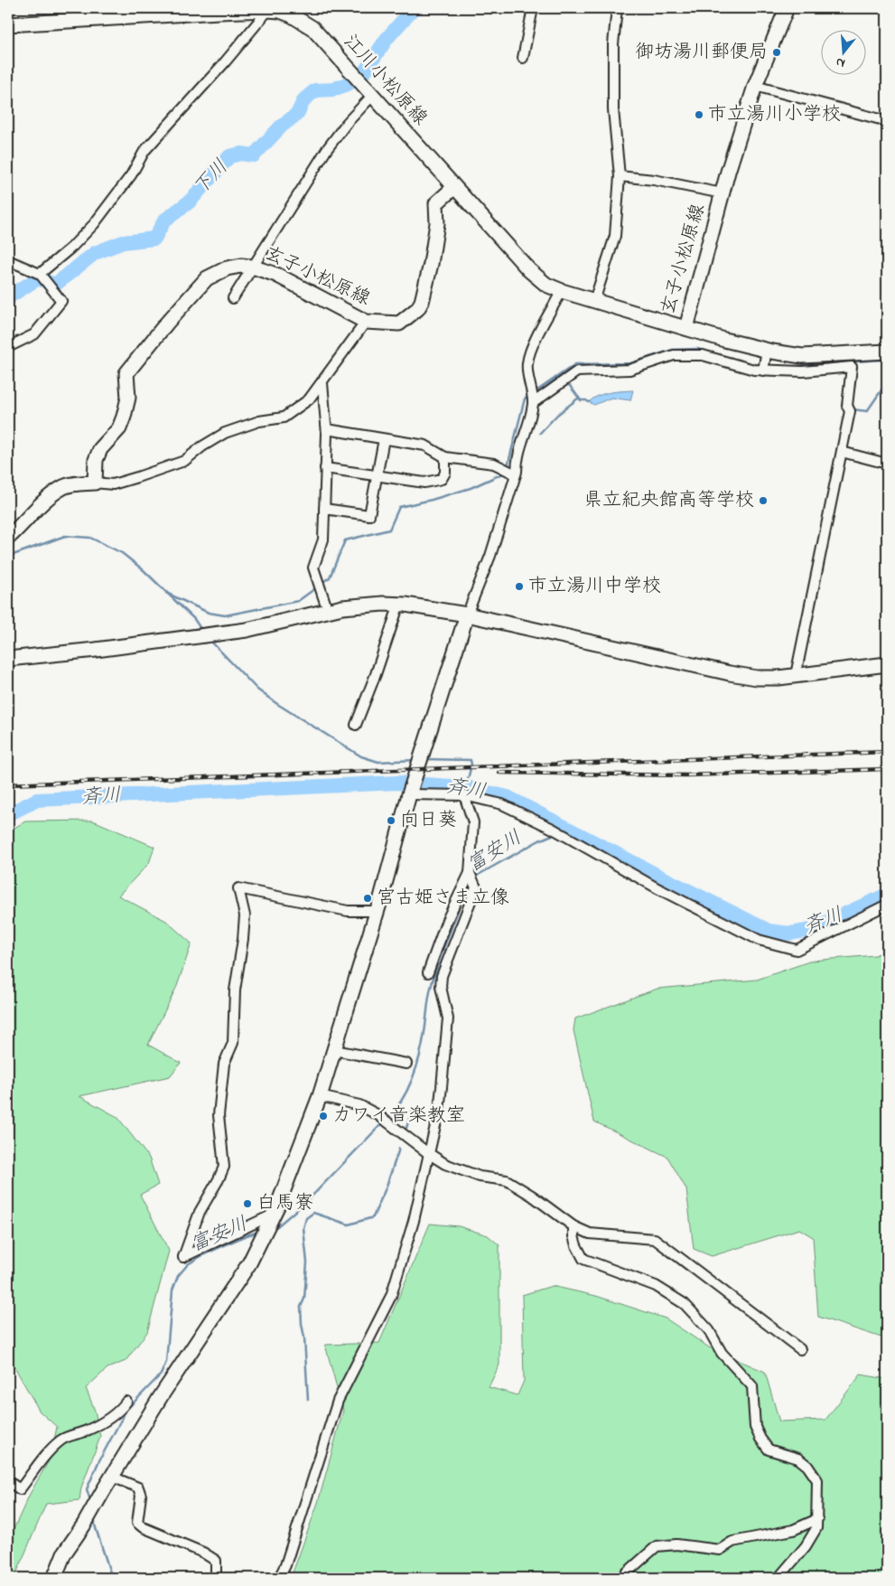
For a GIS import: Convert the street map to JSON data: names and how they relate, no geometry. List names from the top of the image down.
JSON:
{
  "streets": {
    "main road": ["江川小松原線", "玄子小松原線"]
  },
  "crossings": [
    ["江川小松原線", "玄子小松原線"]
  ],
  "water": ["下川", "斉川", "富安川"],
  "places": [
    "御坊湯川郵便局",
    "市立湯川小学校",
    "県立紀央館高等学校",
    "市立湯川中学校",
    "向日葵",
    "宮古姫さま立像",
    "カワイ音楽教室",
    "白馬寮"
  ],
  "north": "bottom"
}
